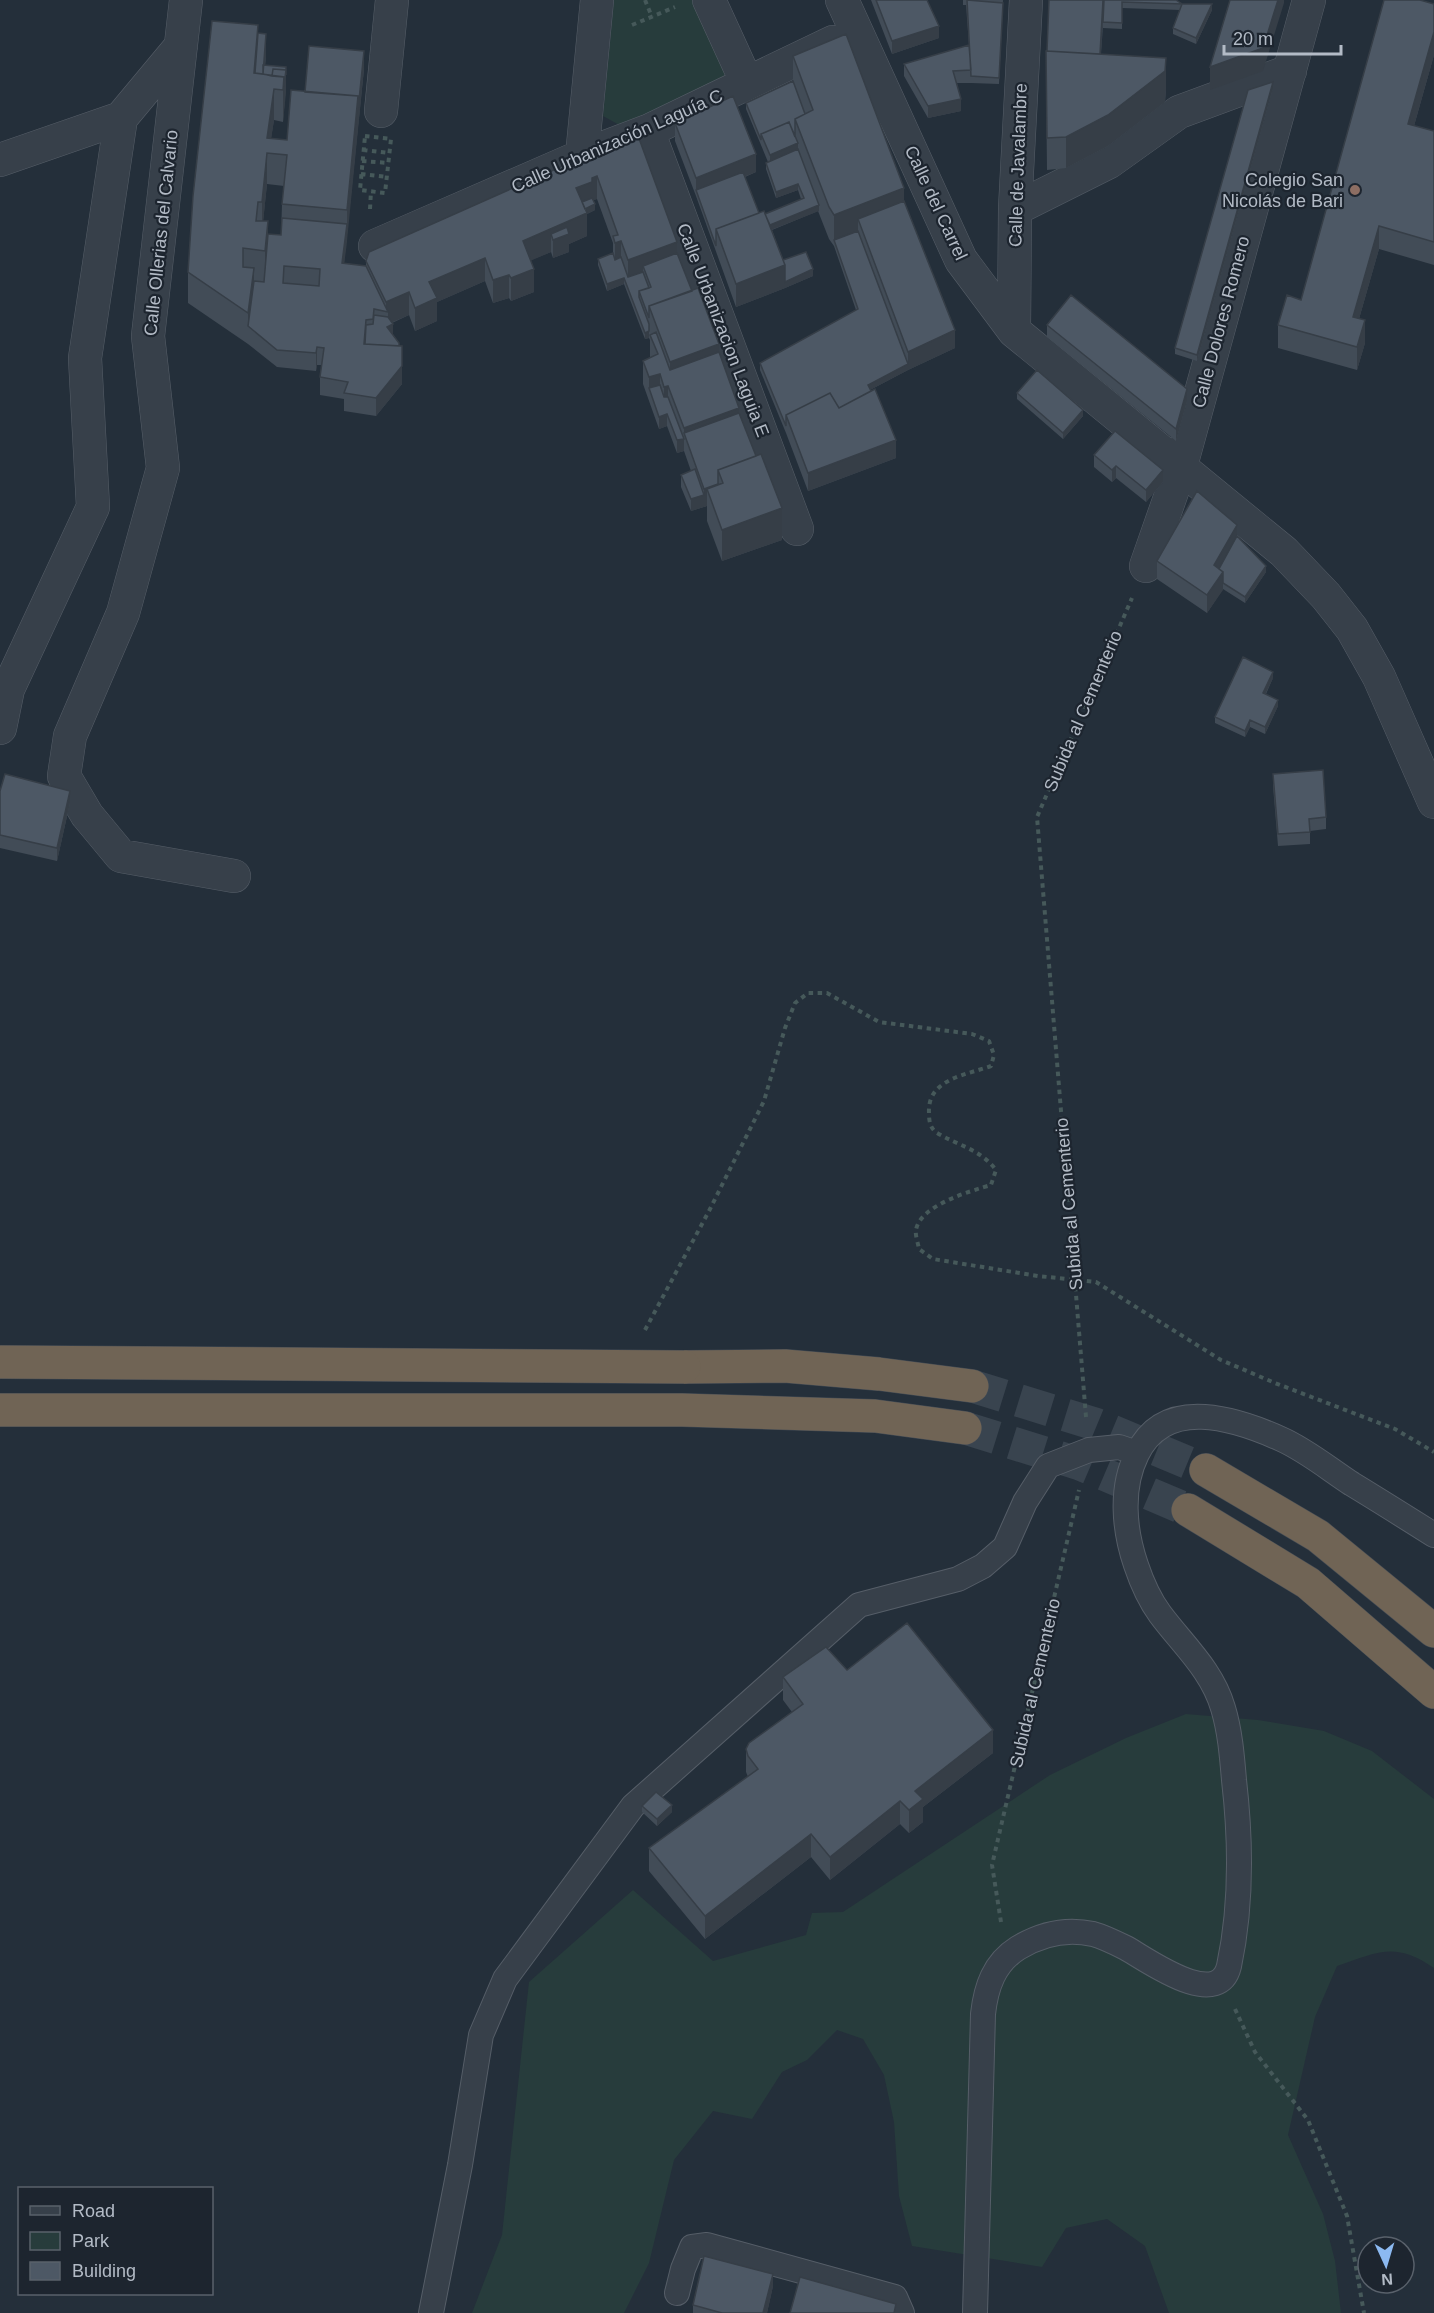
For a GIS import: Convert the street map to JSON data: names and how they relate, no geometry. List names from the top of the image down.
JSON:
{
  "streets": {
    "street": [
      "Calle Urbanización Laguía C",
      "Calle de Javalambre",
      "Calle del Carrel",
      "Calle Ollerias del Calvario",
      "Calle Dolores Romero",
      "Calle Urbanizacion Laguia E"
    ],
    "path": ["Subida al Cementerio"]
  },
  "crossings": [
    ["Calle Urbanización Laguía C", "Calle del Carrel"],
    ["Calle Urbanización Laguía C", "Calle Urbanizacion Laguia E"],
    ["Calle de Javalambre", "Calle del Carrel"],
    ["Calle del Carrel", "Calle Dolores Romero"]
  ],
  "places": ["Colegio San Nicolás de Bari"],
  "legend": ["Road", "Park", "Building"],
  "scale_bar": "20 m",
  "north": "bottom"
}
